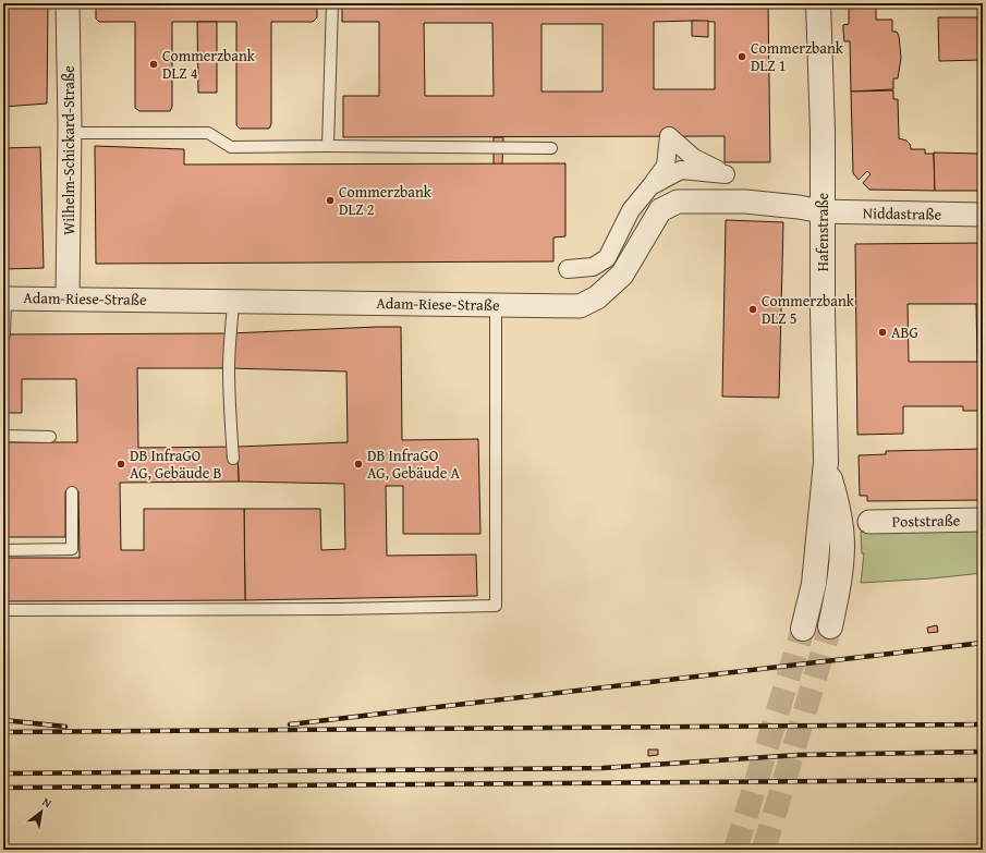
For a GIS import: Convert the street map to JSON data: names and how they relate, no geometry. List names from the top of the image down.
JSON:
{
  "streets": {
    "street": [
      "Wilhelm-Schickard-Straße",
      "Niddastraße",
      "Hafenstraße",
      "Adam-Riese-Straße",
      "Poststraße"
    ]
  },
  "crossings": [
    ["Wilhelm-Schickard-Straße", "Adam-Riese-Straße"],
    ["Niddastraße", "Hafenstraße"],
    ["Niddastraße", "Adam-Riese-Straße"],
    ["Hafenstraße", "Adam-Riese-Straße"]
  ],
  "places": [
    "Commerzbank DLZ 1",
    "Commerzbank DLZ 4",
    "Commerzbank DLZ 2",
    "Commerzbank DLZ 5",
    "ABG",
    "DB InfraGO AG, Gebäude B",
    "DB InfraGO AG, Gebäude A"
  ],
  "north": "top right"
}
